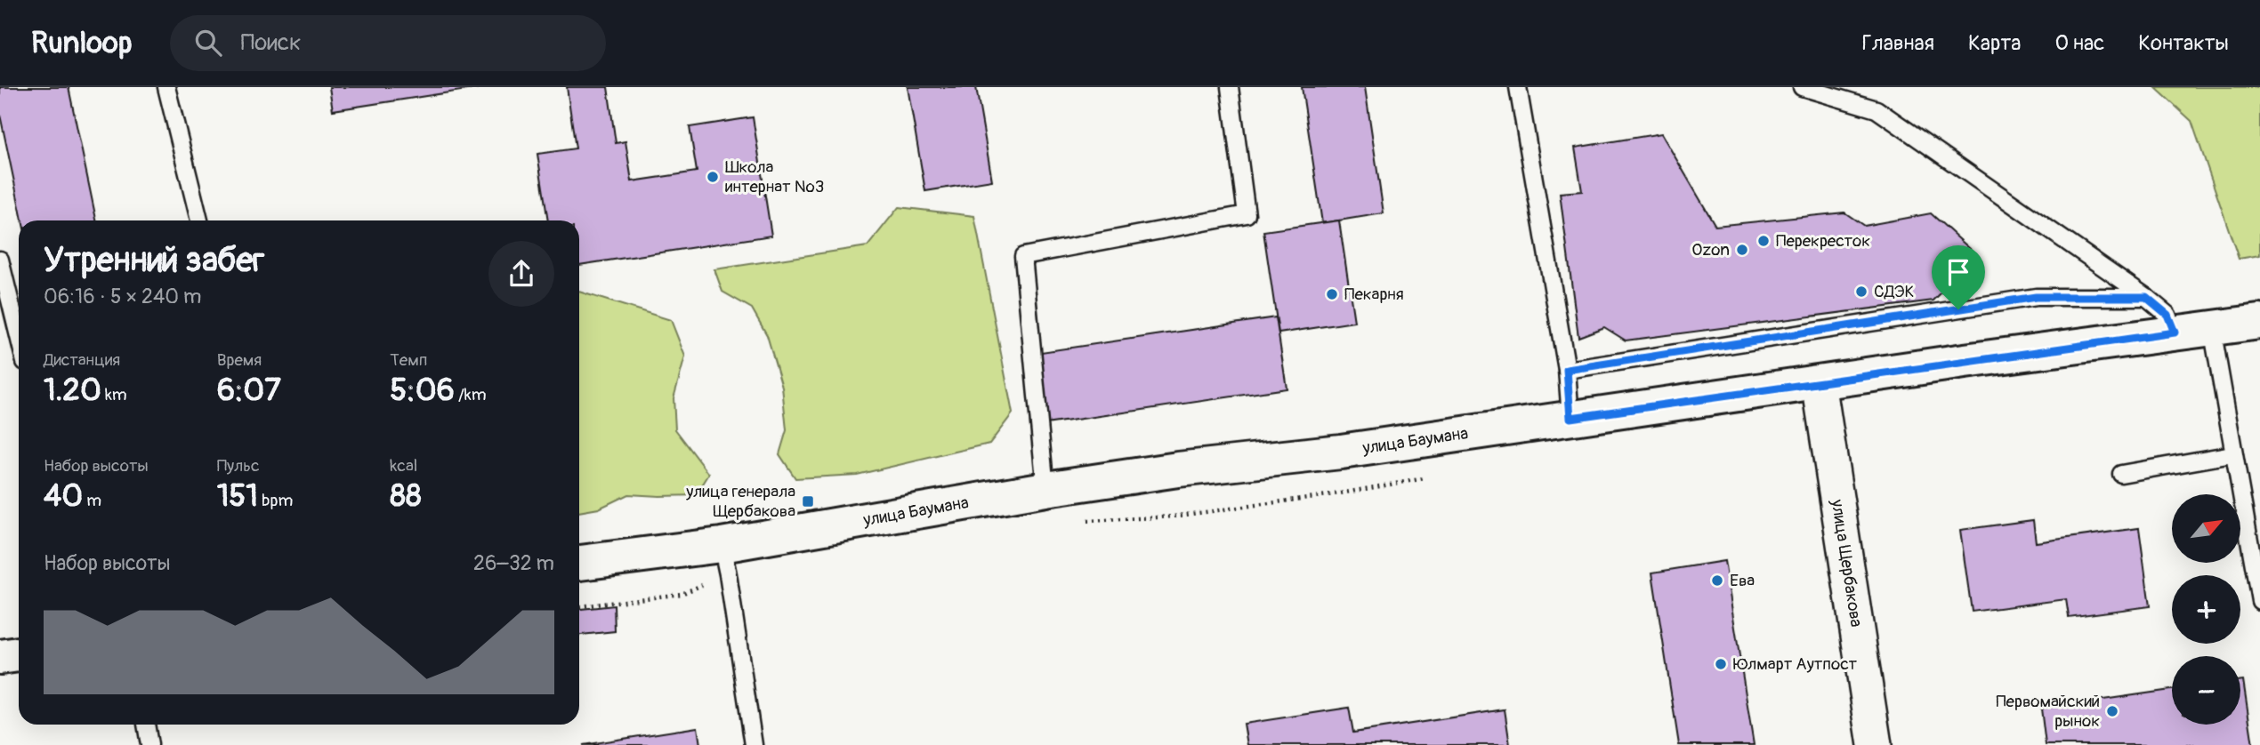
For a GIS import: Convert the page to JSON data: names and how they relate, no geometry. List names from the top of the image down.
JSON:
{
  "streets": {
    "street": ["улица Баумана", "улица Щербакова"]
  },
  "crossings": [
    ["улица Баумана", "улица Щербакова"]
  ],
  "places": {
    "other": [
      "Школа интернат №3",
      "Перекресток",
      "Ozon",
      "СДЭК",
      "Пекарня",
      "Ева",
      "Юлмарт Аутпост",
      "Первомайский рынок"
    ],
    "transit": ["улица генерала Щербакова"]
  },
  "north": "top right",
  "page": {
    "header": "Runloop",
    "search": "Поиск",
    "nav": [
      "Главная",
      "Карта",
      "О нас",
      "Контакты"
    ],
    "heading": ["Утренний забег", "06:16 · 5 × 240 m"],
    "stats": [
      ["Дистанция", "1.20 km"],
      ["Время", "6:07"],
      ["Темп", "5:06 /km"],
      ["Набор высоты", "40 m"],
      ["Пульс", "151 bpm"],
      ["kcal", "88"]
    ],
    "map_buttons": ["+", "−"],
    "chart": ["Набор высоты", "26–32 m"]
  }
}
